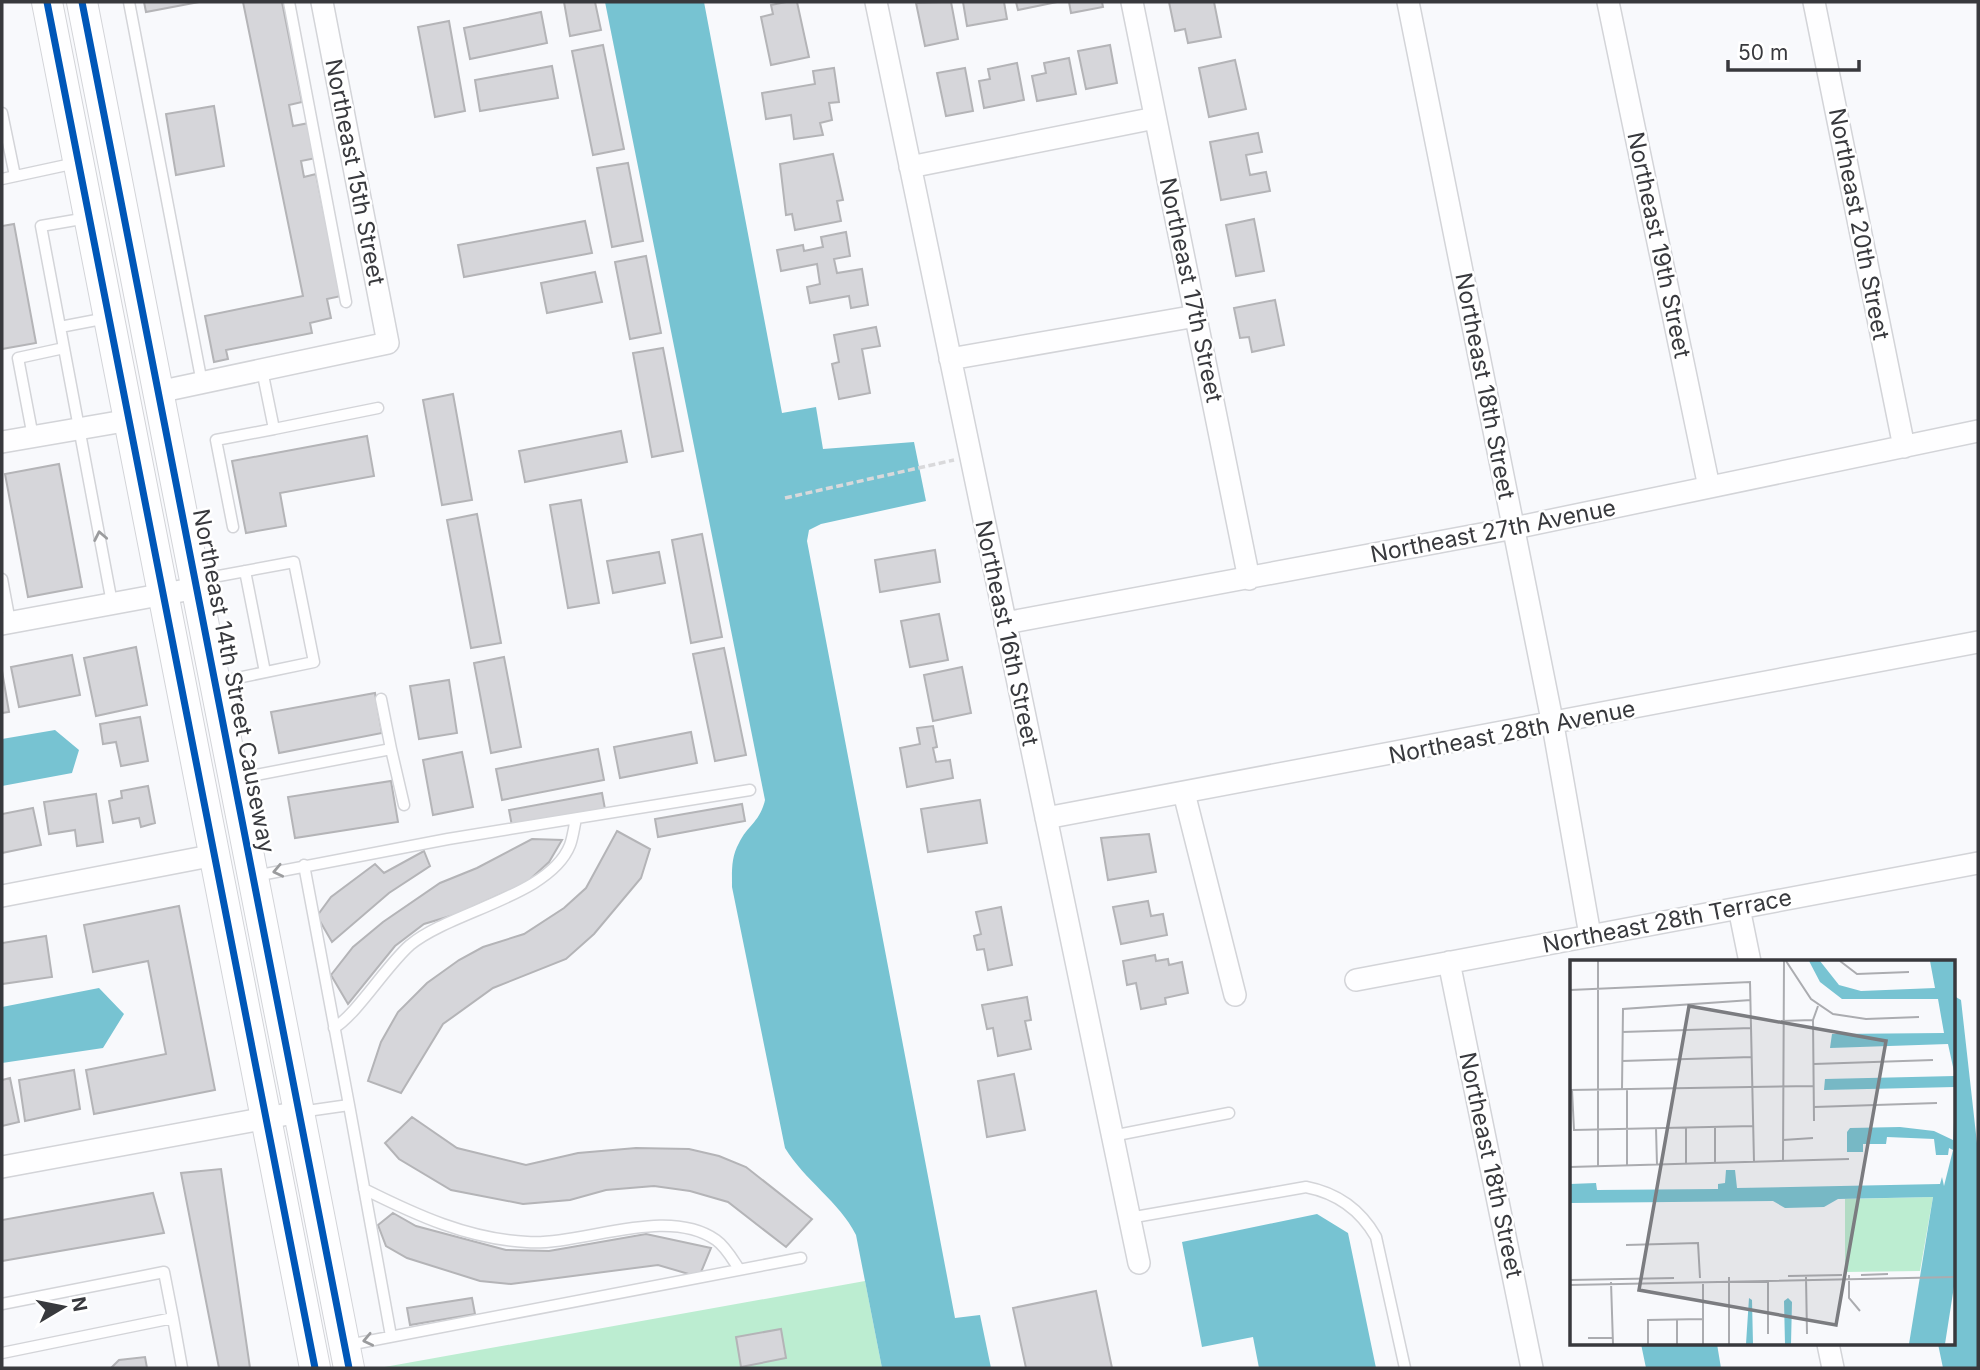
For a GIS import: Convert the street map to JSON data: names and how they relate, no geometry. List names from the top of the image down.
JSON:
{
  "streets": {
    "main road": ["Northeast 14th Street Causeway"],
    "street": [
      "Northeast 15th Street",
      "Northeast 20th Street",
      "Northeast 19th Street",
      "Northeast 17th Street",
      "Northeast 18th Street",
      "Northeast 27th Avenue",
      "Northeast 16th Street",
      "Northeast 28th Avenue",
      "Northeast 28th Terrace"
    ]
  },
  "crossings": [
    ["Northeast 20th Street", "Northeast 27th Avenue"],
    ["Northeast 19th Street", "Northeast 27th Avenue"],
    ["Northeast 17th Street", "Northeast 27th Avenue"],
    ["Northeast 18th Street", "Northeast 27th Avenue"],
    ["Northeast 18th Street", "Northeast 28th Avenue"],
    ["Northeast 18th Street", "Northeast 28th Terrace"],
    ["Northeast 27th Avenue", "Northeast 16th Street"],
    ["Northeast 16th Street", "Northeast 28th Avenue"]
  ],
  "scale_bar": "50 m",
  "north": "right"
}
